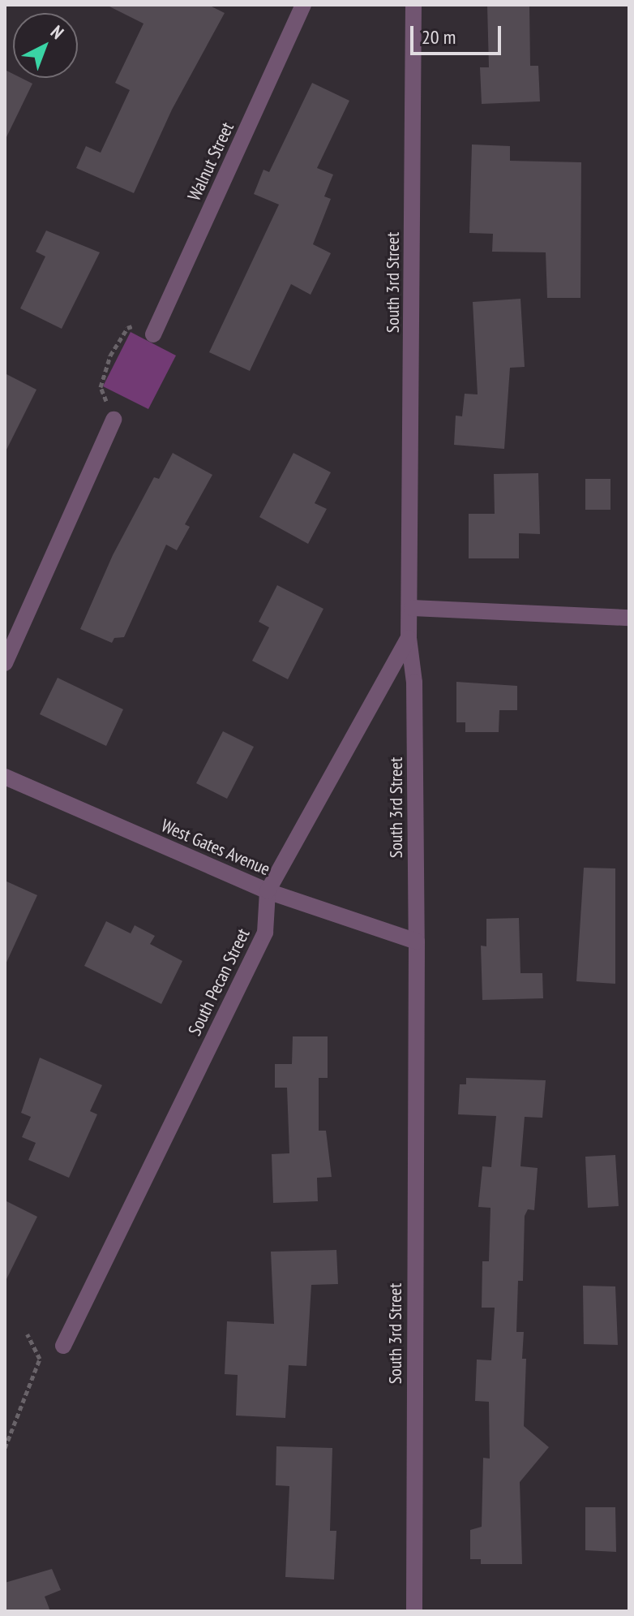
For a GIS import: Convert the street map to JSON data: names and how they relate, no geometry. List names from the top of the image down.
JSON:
{
  "streets": {
    "street": [
      "Walnut Street",
      "South 3rd Street",
      "West Gates Avenue",
      "South Pecan Street"
    ]
  },
  "crossings": [
    ["South 3rd Street", "West Gates Avenue"],
    ["South 3rd Street", "South Pecan Street"],
    ["West Gates Avenue", "South Pecan Street"]
  ],
  "scale_bar": "20 m",
  "north": "top right"
}
